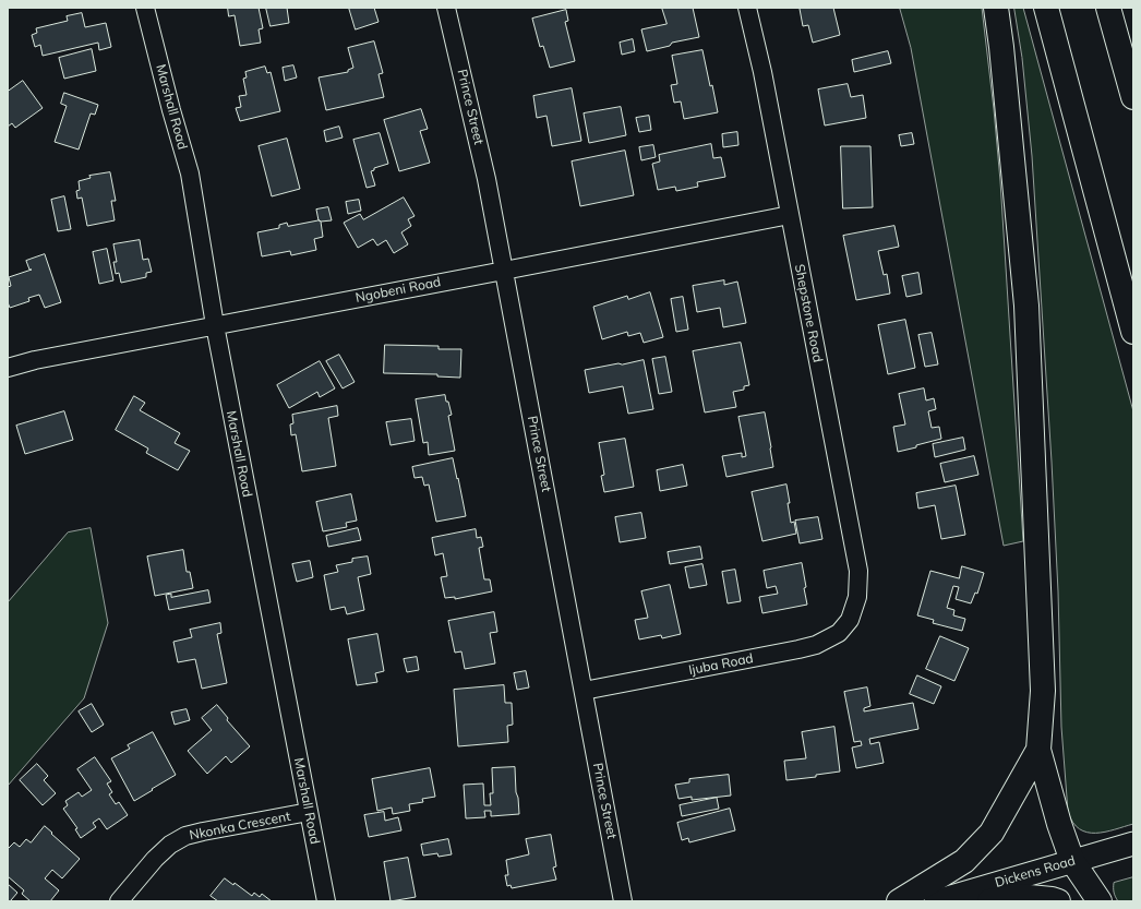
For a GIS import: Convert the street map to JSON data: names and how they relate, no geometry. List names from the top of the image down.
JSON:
{
  "streets": {
    "street": [
      "Marshall Road",
      "Prince Street",
      "Ngobeni Road",
      "Shepstone Road",
      "Ijuba Road",
      "Nkonka Crescent",
      "Dickens Road"
    ]
  },
  "crossings": [
    ["Marshall Road", "Ngobeni Road"],
    ["Marshall Road", "Nkonka Crescent"],
    ["Prince Street", "Ngobeni Road"],
    ["Prince Street", "Ijuba Road"],
    ["Ngobeni Road", "Shepstone Road"],
    ["Shepstone Road", "Ijuba Road"]
  ]
}
